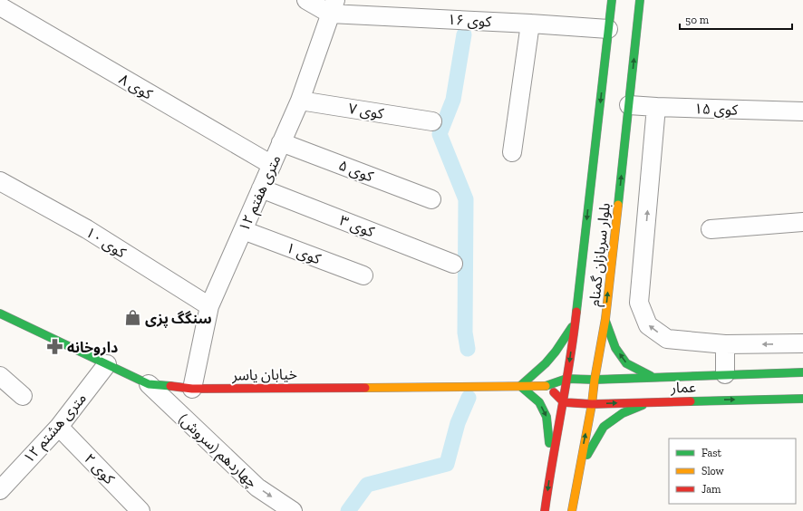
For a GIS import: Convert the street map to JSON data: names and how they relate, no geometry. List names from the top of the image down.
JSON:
{
  "streets": {
    "main road": ["بلوار سربازان گمنام", "خیابان یاسر", "عمار"],
    "street": [
      "کوی ۱۶",
      "کوی ۸",
      "کوی ۱۵",
      "کوی ۷",
      "کوی ۵",
      "۱۲ متری هفتم",
      "کوی ۳",
      "کوی ۱۰",
      "کوی ۱",
      "۱۲ متری هشتم",
      "چهاردهم (سروش)",
      "کوی ۲"
    ]
  },
  "crossings": [
    ["کوی ۱۶", "۱۲ متری هفتم"],
    ["کوی ۱۶", "بلوار سربازان گمنام"],
    ["کوی ۸", "۱۲ متری هفتم"],
    ["کوی ۱۵", "بلوار سربازان گمنام"],
    ["کوی ۷", "۱۲ متری هفتم"],
    ["کوی ۵", "۱۲ متری هفتم"],
    ["۱۲ متری هفتم", "کوی ۳"],
    ["۱۲ متری هفتم", "کوی ۱۰"],
    ["۱۲ متری هفتم", "کوی ۱"],
    ["۱۲ متری هفتم", "خیابان یاسر"],
    ["بلوار سربازان گمنام", "خیابان یاسر"],
    ["بلوار سربازان گمنام", "عمار"],
    ["خیابان یاسر", "عمار"],
    ["خیابان یاسر", "۱۲ متری هشتم"],
    ["خیابان یاسر", "چهاردهم (سروش)"],
    ["۱۲ متری هشتم", "کوی ۲"]
  ],
  "one_way": ["چهاردهم (سروش)"],
  "places": {
    "shop": ["سنگگ پزی"],
    "pharmacy": ["داروخانه"]
  },
  "legend": ["Fast", "Slow", "Jam"],
  "scale_bar": "50 m"
}
